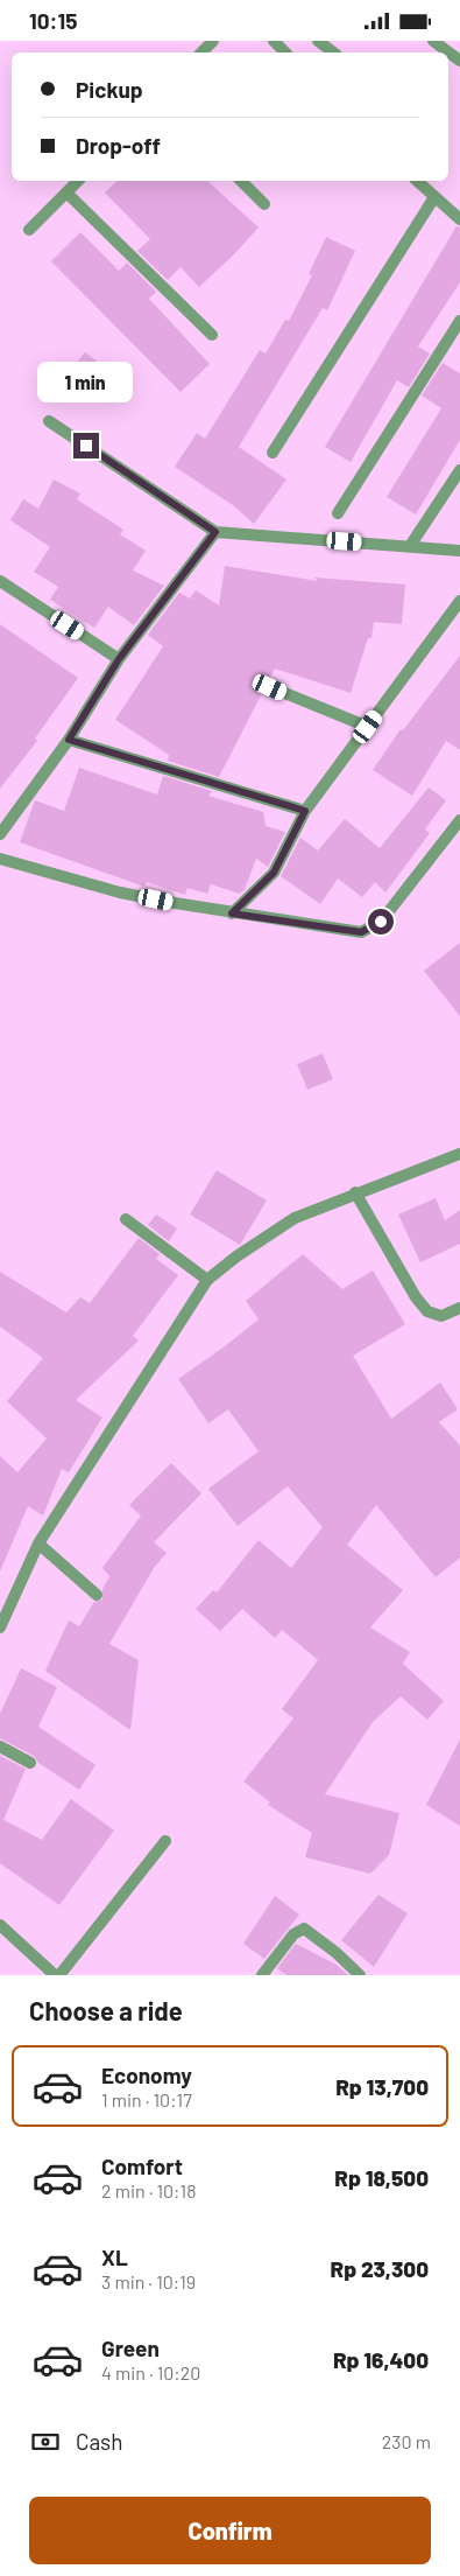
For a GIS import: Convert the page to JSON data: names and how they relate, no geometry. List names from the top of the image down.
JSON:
{
  "page": {
    "status": "10:15",
    "banner": ["Pickup", "Drop-off"],
    "bubble": "1 min",
    "heading": "Choose a ride",
    "list": [
      {
        "name": "Economy",
        "note": "1 min · 10:17",
        "value": "Rp 13,700"
      },
      {
        "name": "Comfort",
        "note": "2 min · 10:18",
        "value": "Rp 18,500"
      },
      {
        "name": "XL",
        "note": "3 min · 10:19",
        "value": "Rp 23,300"
      },
      {
        "name": "Green",
        "note": "4 min · 10:20",
        "value": "Rp 16,400"
      }
    ],
    "pay": ["Cash", "230 m"],
    "buttons": "Confirm"
  }
}
